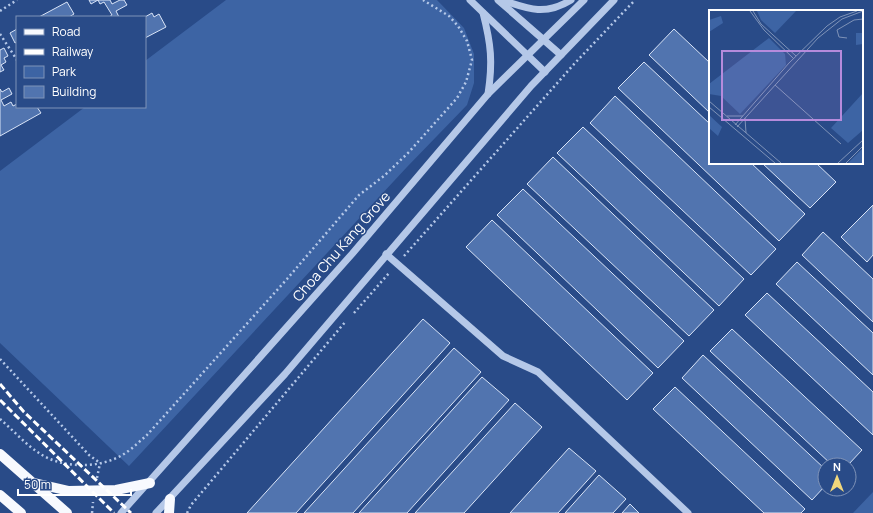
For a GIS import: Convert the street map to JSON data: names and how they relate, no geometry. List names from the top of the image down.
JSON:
{
  "streets": {
    "street": ["Choa Chu Kang Grove"]
  },
  "legend": [
    "Road",
    "Railway",
    "Park",
    "Building"
  ],
  "scale_bar": "50 m",
  "north": "top"
}
